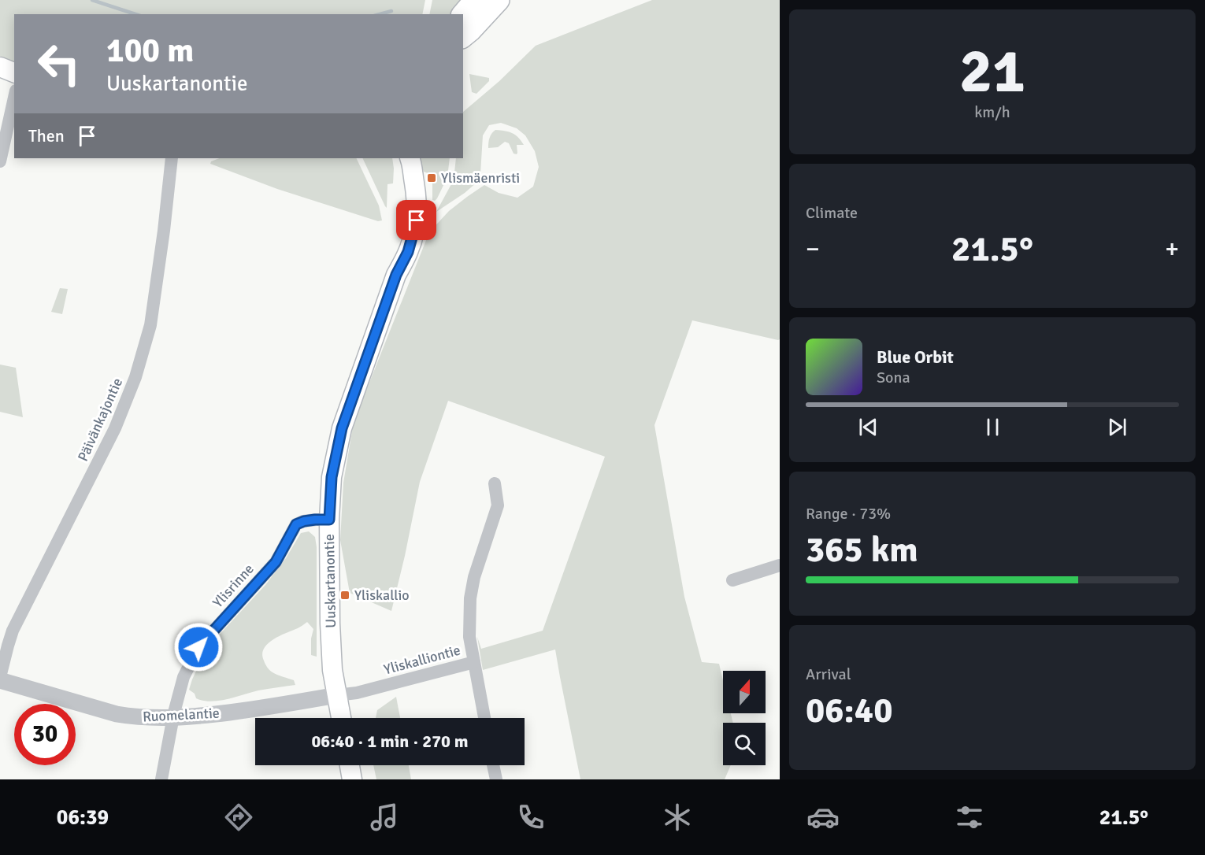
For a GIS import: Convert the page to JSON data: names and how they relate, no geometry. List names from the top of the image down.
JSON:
{
  "streets": {
    "main road": ["Uuskartanontie"],
    "street": [
      "Päivänkajontie",
      "Ylisrinne",
      "Yliskalliontie",
      "Ruomelantie"
    ]
  },
  "crossings": [
    ["Uuskartanontie", "Ylisrinne"],
    ["Uuskartanontie", "Yliskalliontie"],
    ["Uuskartanontie", "Ruomelantie"],
    ["Ylisrinne", "Ruomelantie"],
    ["Yliskalliontie", "Ruomelantie"]
  ],
  "places": {
    "transit": ["Ylismäenristi", "Yliskallio"]
  },
  "north": "top",
  "page": {
    "tile": [
      ["21", "km/h"],
      "Climate",
      ["Range · 73%", "365 km"],
      ["Arrival", "06:40"]
    ],
    "turn": ["100 m", "Uuskartanontie"],
    "then": "Then",
    "heat": ["−", "21.5°", "+"],
    "song": ["Blue Orbit", "Sona"],
    "limit": "30",
    "trip": "06:40 · 1 min · 270 m",
    "tabs": ["06:39", "21.5°"]
  }
}
